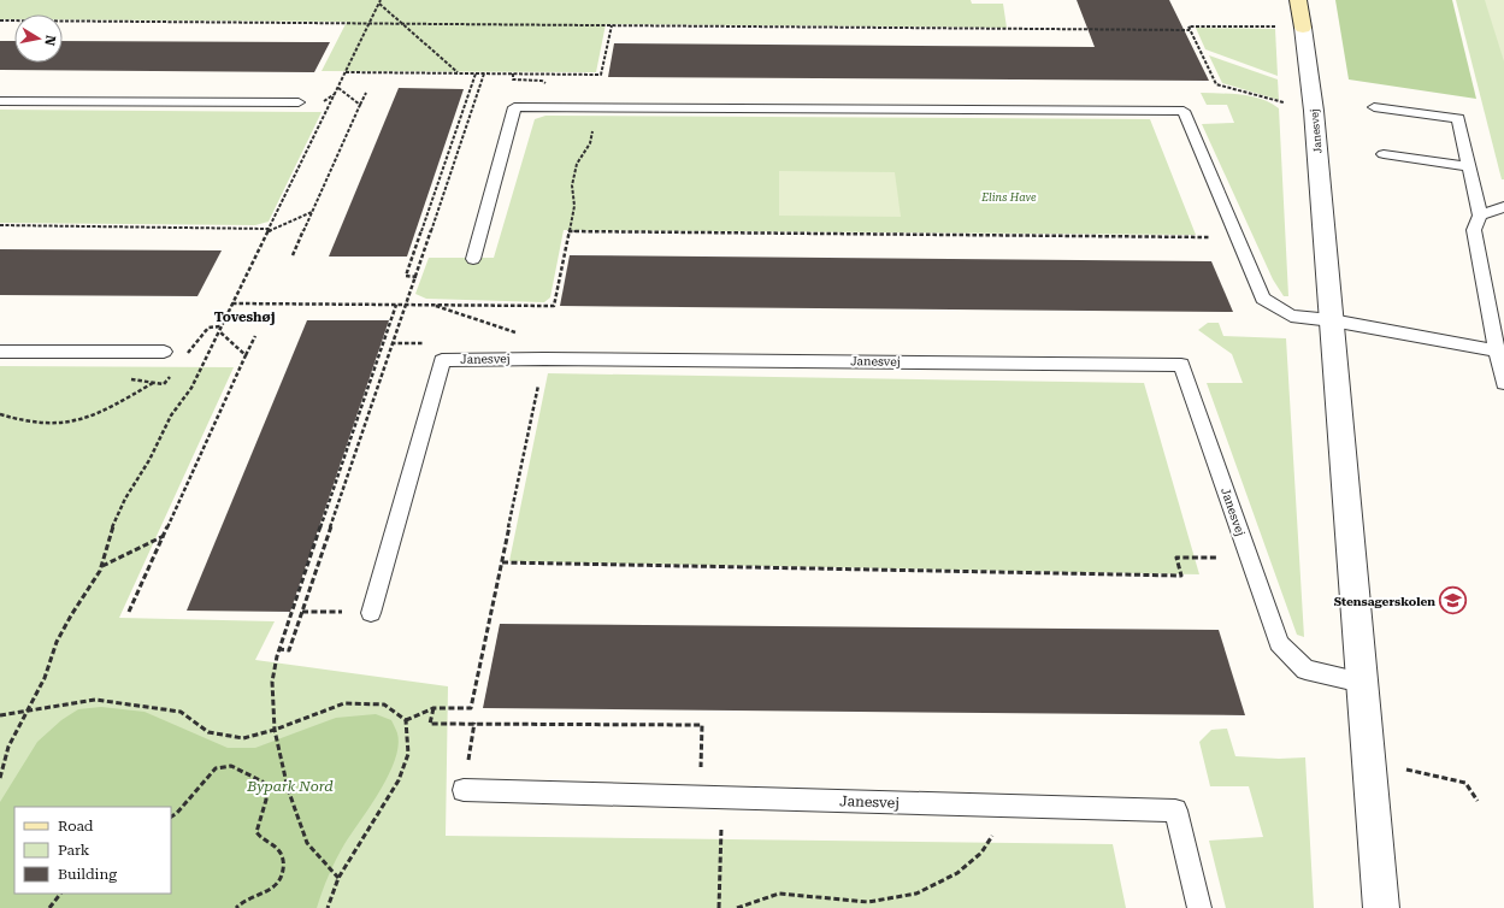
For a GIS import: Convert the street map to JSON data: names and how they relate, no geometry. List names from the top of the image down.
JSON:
{
  "streets": {
    "street": ["Janesvej"]
  },
  "districts": ["Toveshøj"],
  "parks": ["Elins Have", "Bypark Nord"],
  "places": {
    "school or university": ["Stensagerskolen"]
  },
  "legend": ["Road", "Park", "Building"],
  "north": "right"
}
